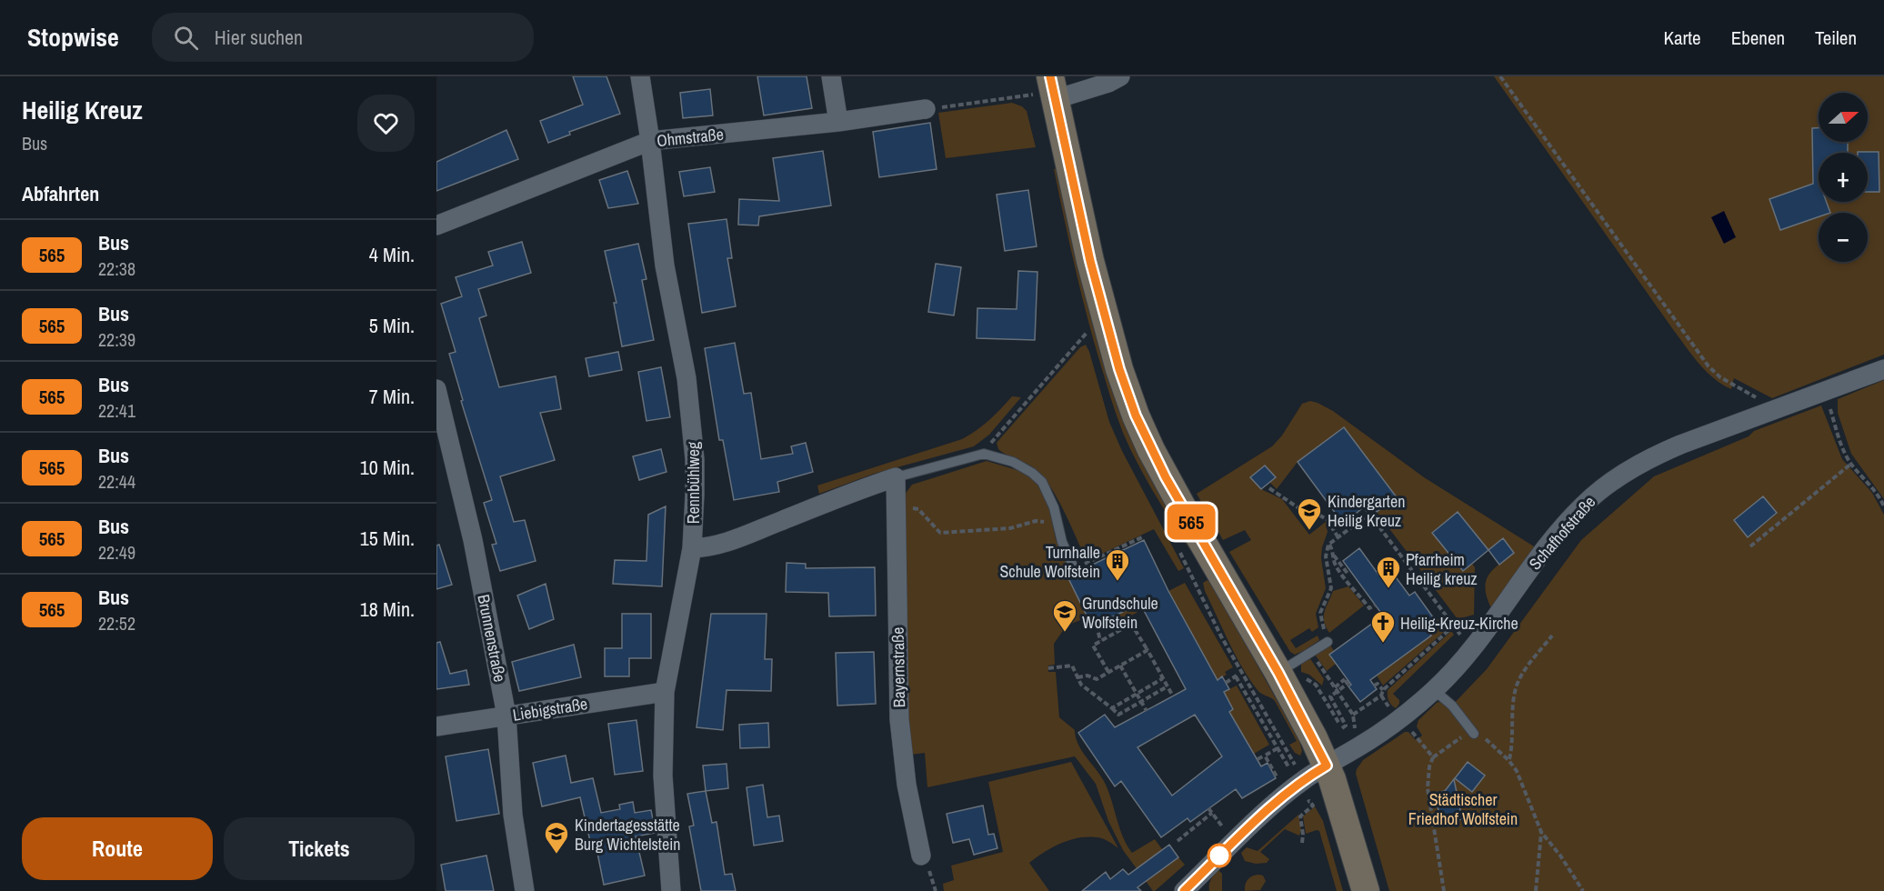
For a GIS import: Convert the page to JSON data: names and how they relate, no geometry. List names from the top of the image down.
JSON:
{
  "streets": {
    "street": [
      "Ohmstraße",
      "Rennbühlweg",
      "Schafhofstraße",
      "Brunnenstraße",
      "Bayernstraße",
      "Liebigstraße"
    ]
  },
  "crossings": [
    ["Ohmstraße", "Rennbühlweg"],
    ["Rennbühlweg", "Liebigstraße"],
    ["Brunnenstraße", "Liebigstraße"]
  ],
  "parks": ["Städtischer Friedhof Wolfstein"],
  "places": {
    "school or university": ["Kindergarten Heilig Kreuz", "Grundschule Wolfstein", "Kindertagesstätte Burg Wichtelstein"],
    "building": ["Turnhalle Schule Wolfstein", "Pfarrheim Heilig kreuz"],
    "church": ["Heilig-Kreuz-Kirche"]
  },
  "lines": ["bus line 565"],
  "north": "right",
  "page": {
    "header": "Stopwise",
    "search": "Hier suchen",
    "nav": ["Karte", "Ebenen", "Teilen"],
    "heading": [
      ["Heilig Kreuz", "Bus"],
      "Abfahrten"
    ],
    "on_map": "565",
    "map_buttons": ["+", "−"],
    "list": [
      {
        "mark": "565",
        "name": "Bus",
        "note": "22:38",
        "value": "4 Min."
      },
      {
        "mark": "565",
        "name": "Bus",
        "note": "22:39",
        "value": "5 Min."
      },
      {
        "mark": "565",
        "name": "Bus",
        "note": "22:41",
        "value": "7 Min."
      },
      {
        "mark": "565",
        "name": "Bus",
        "note": "22:44",
        "value": "10 Min."
      },
      {
        "mark": "565",
        "name": "Bus",
        "note": "22:49",
        "value": "15 Min."
      },
      {
        "mark": "565",
        "name": "Bus",
        "note": "22:52",
        "value": "18 Min."
      }
    ],
    "buttons": ["Route", "Tickets"]
  }
}
